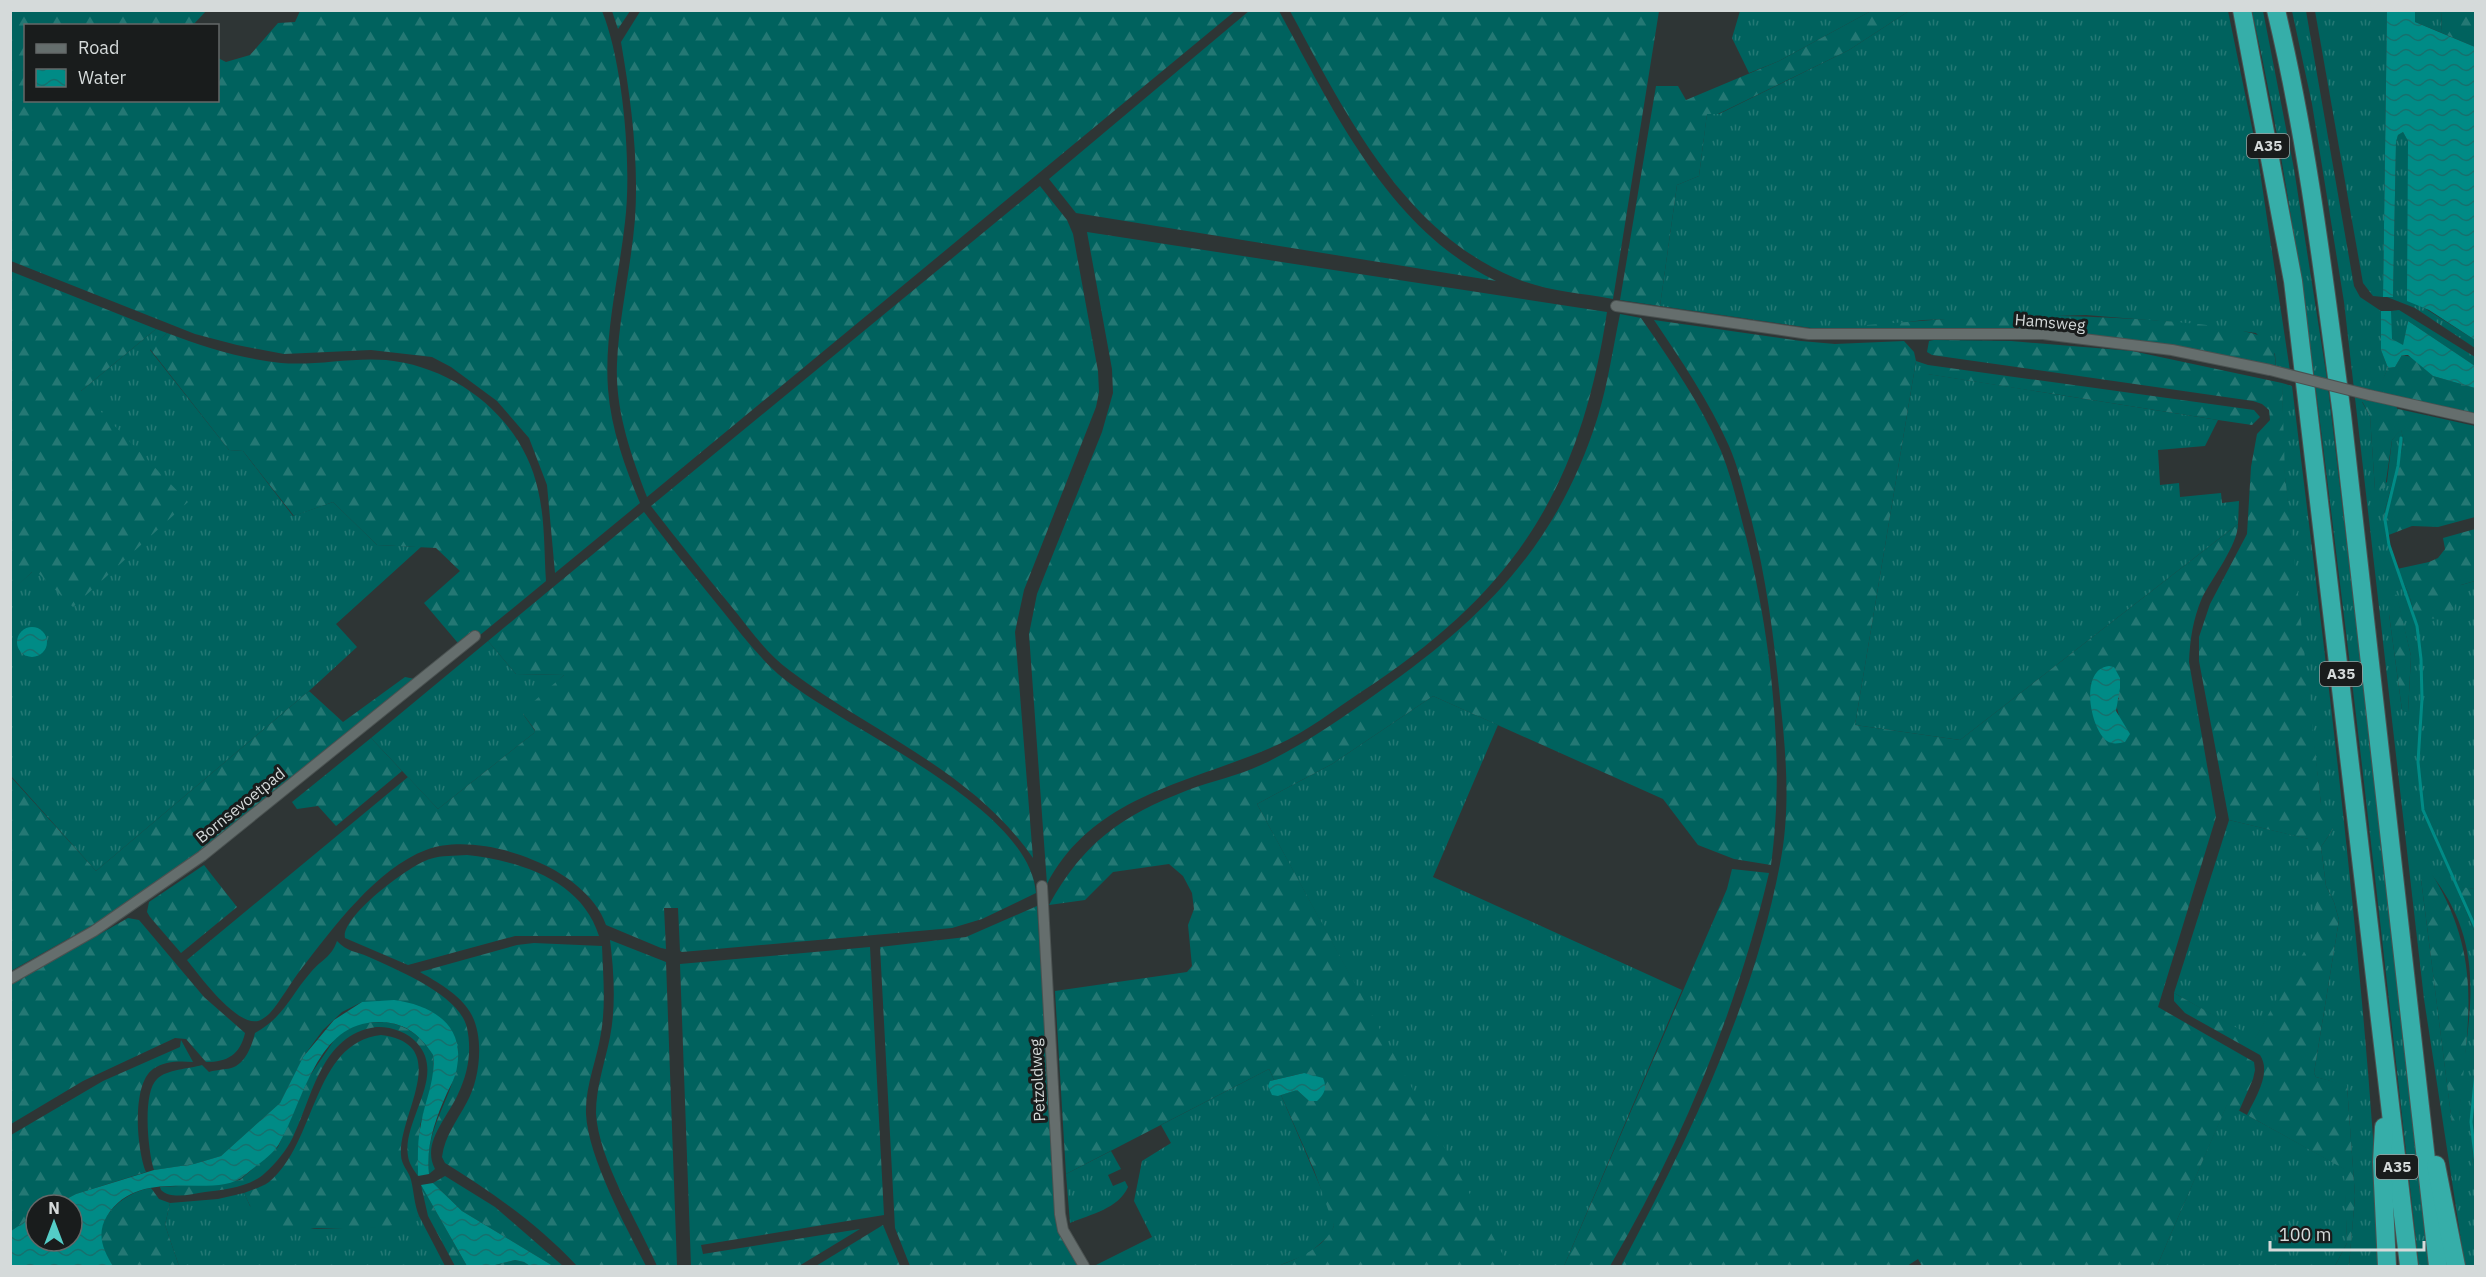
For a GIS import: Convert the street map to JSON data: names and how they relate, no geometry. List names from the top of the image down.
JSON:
{
  "streets": {
    "highway": ["A35"],
    "street": ["Hamsweg", "Bornsevoetpad", "Petzoldweg"]
  },
  "legend": ["Road", "Water"],
  "scale_bar": "100 m",
  "north": "top"
}
